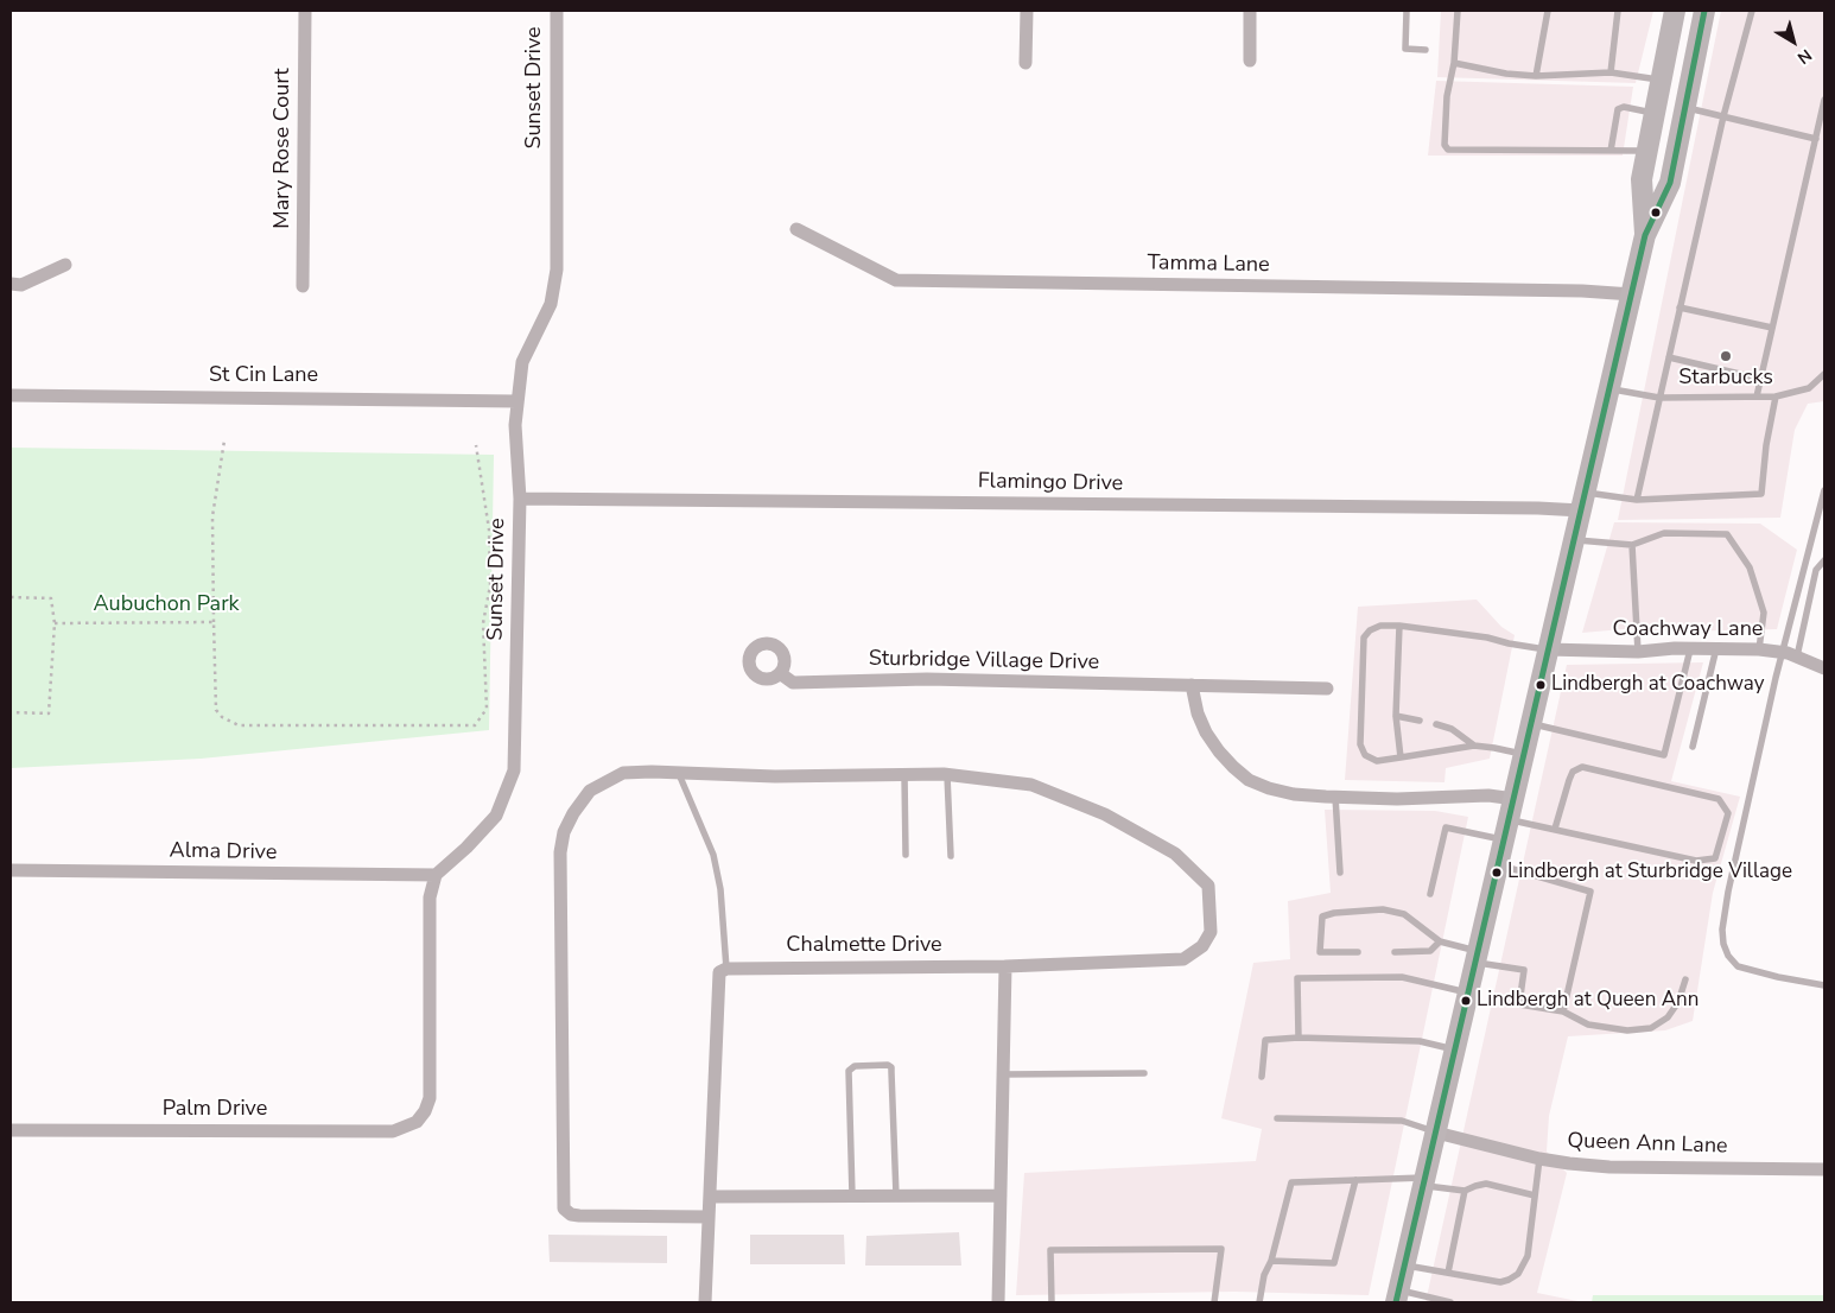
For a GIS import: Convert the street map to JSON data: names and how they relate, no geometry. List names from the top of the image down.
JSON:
{
  "streets": {
    "street": [
      "Sunset Drive",
      "Mary Rose Court",
      "Tamma Lane",
      "St Cin Lane",
      "Flamingo Drive",
      "Coachway Lane",
      "Sturbridge Village Drive",
      "Alma Drive",
      "Chalmette Drive",
      "Palm Drive",
      "Queen Ann Lane"
    ]
  },
  "crossings": [
    ["Sunset Drive", "St Cin Lane"],
    ["Sunset Drive", "Flamingo Drive"],
    ["Sunset Drive", "Alma Drive"],
    ["Sunset Drive", "Palm Drive"],
    ["Alma Drive", "Palm Drive"]
  ],
  "parks": ["Aubuchon Park"],
  "places": [
    "Starbucks",
    "Lindbergh at Coachway",
    "Lindbergh at Sturbridge Village",
    "Lindbergh at Queen Ann"
  ],
  "north": "bottom right"
}
